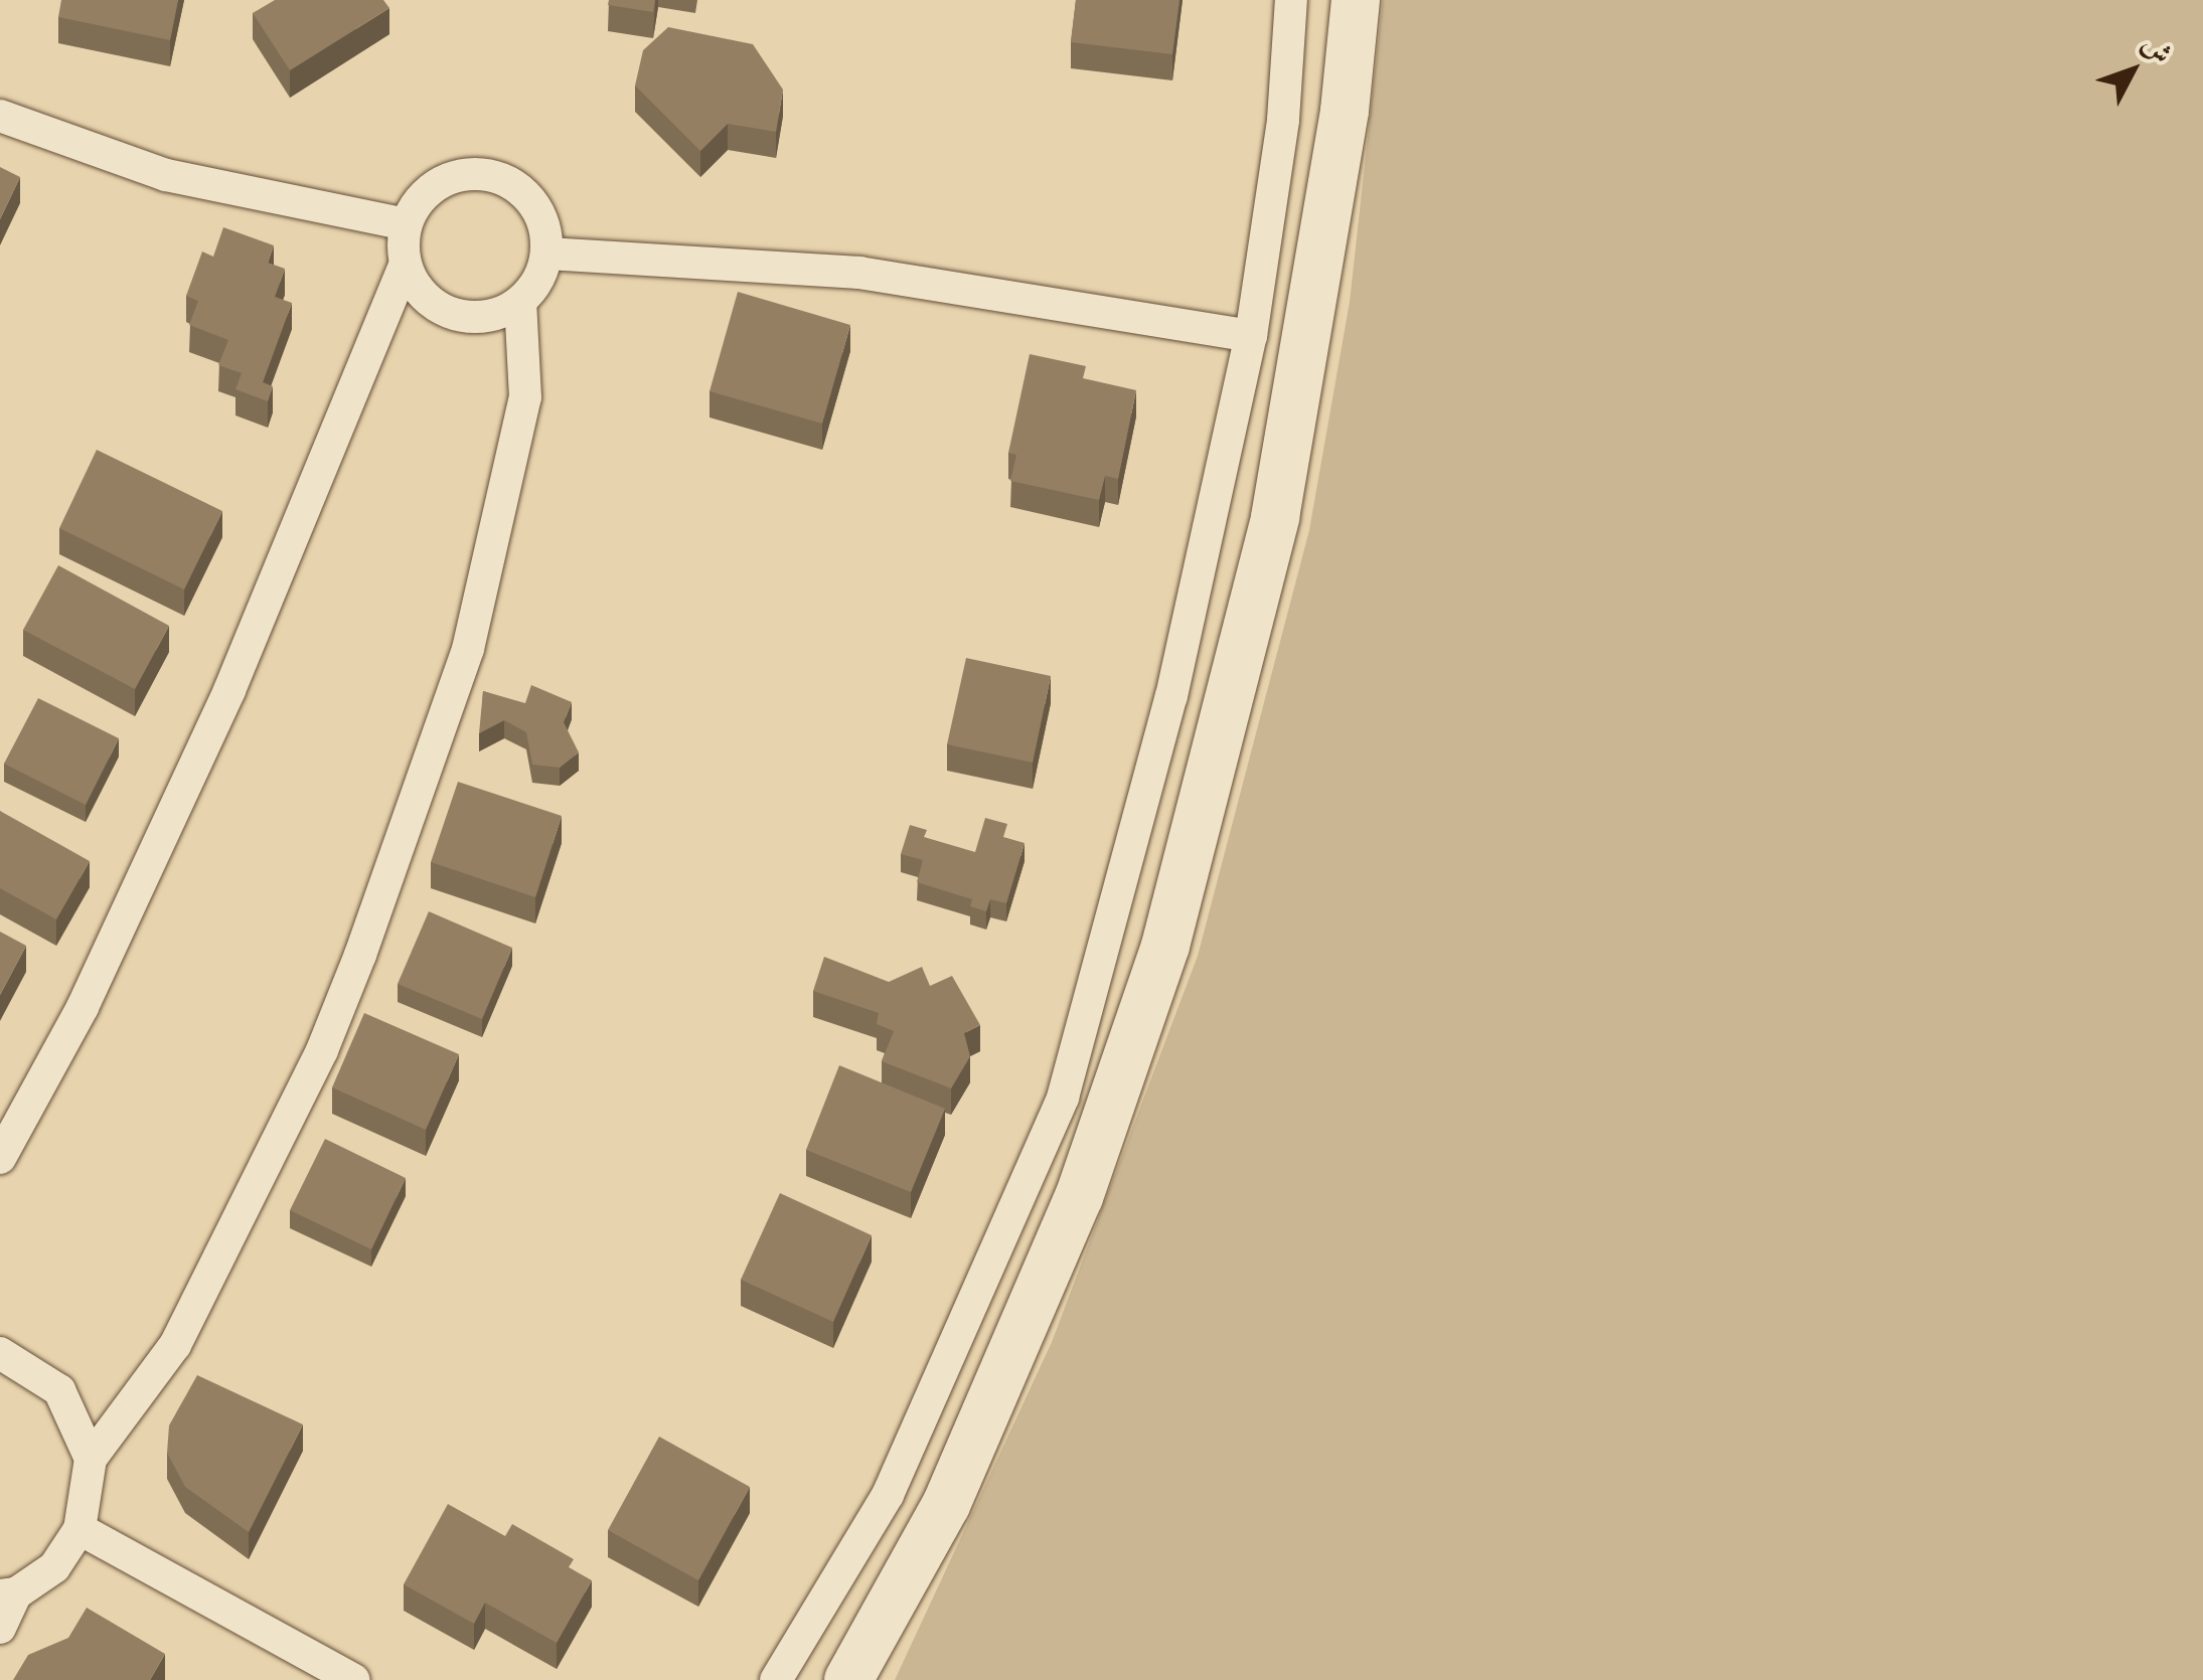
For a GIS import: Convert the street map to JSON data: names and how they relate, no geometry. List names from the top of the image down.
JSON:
{
  "north": "top right"
}
